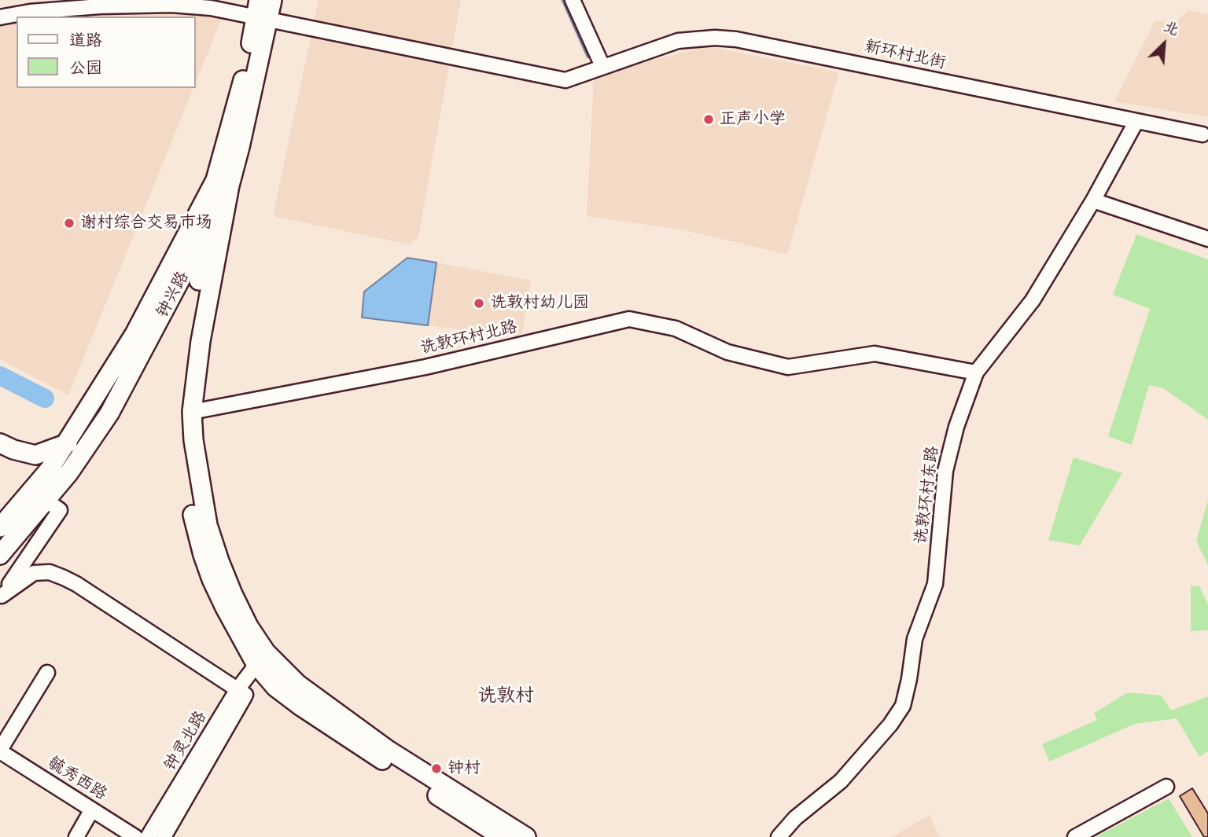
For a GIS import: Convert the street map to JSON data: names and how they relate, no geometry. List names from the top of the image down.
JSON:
{
  "streets": {
    "main road": ["钟兴路"],
    "street": [
      "新环村北街",
      "诜敦环村北路",
      "诜敦环村东路",
      "钟灵北路",
      "毓秀西路"
    ]
  },
  "crossings": [
    ["新环村北街", "钟兴路"],
    ["新环村北街", "诜敦环村东路"],
    ["诜敦环村北路", "诜敦环村东路"]
  ],
  "districts": ["诜敦村"],
  "places": [
    "正声小学",
    "谢村综合交易市场",
    "诜敦村幼儿园",
    "钟村"
  ],
  "legend": ["道路", "公园"],
  "north": "top right"
}
